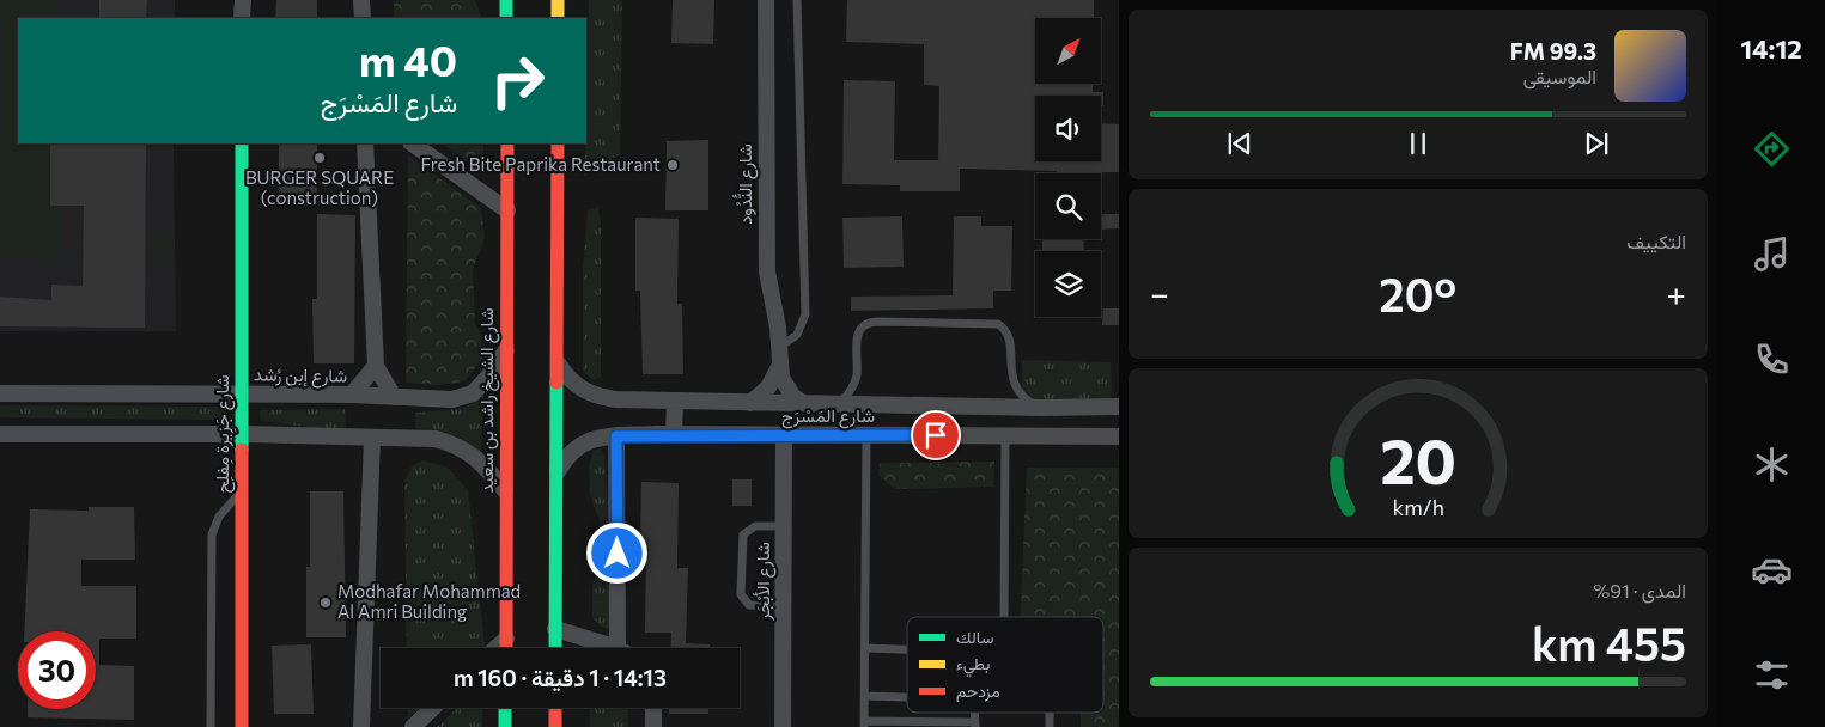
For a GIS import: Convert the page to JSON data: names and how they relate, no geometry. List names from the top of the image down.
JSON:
{
  "streets": {
    "main road": ["شارع الشيخ راشد بن سعيد", "شارع جَزِيرة مِفلِح"],
    "street": [
      "شارع النُّدُود",
      "شارع إبن رُشد",
      "شارع المَسْرَج",
      "شارع الأبْجَر"
    ]
  },
  "crossings": [
    ["شارع النُّدُود", "شارع المَسْرَج"],
    ["شارع إبن رُشد", "شارع الشيخ راشد بن سعيد"],
    ["شارع إبن رُشد", "شارع جَزِيرة مِفلِح"],
    ["شارع المَسْرَج", "شارع الأبْجَر"]
  ],
  "places": ["BURGER SQUARE (construction)", "Fresh Bite Paprika Restaurant", "Modhafar Mohammad Al Amri Building"],
  "legend": ["سالك", "بطيء", "مزدحم"],
  "north": "top right",
  "page": {
    "tabs": "14:12",
    "turn": ["40 m", "شارع المَسْرَج"],
    "song": ["99.3 FM", "الموسيقى"],
    "tile": [
      "التكييف",
      ["المدى · 91%", "455 km"]
    ],
    "heat": ["−", "20°", "+"],
    "limit": "30",
    "trip": "14:13 · 1 دقيقة · 160 m",
    "gauge": ["20", "km/h"]
  }
}
